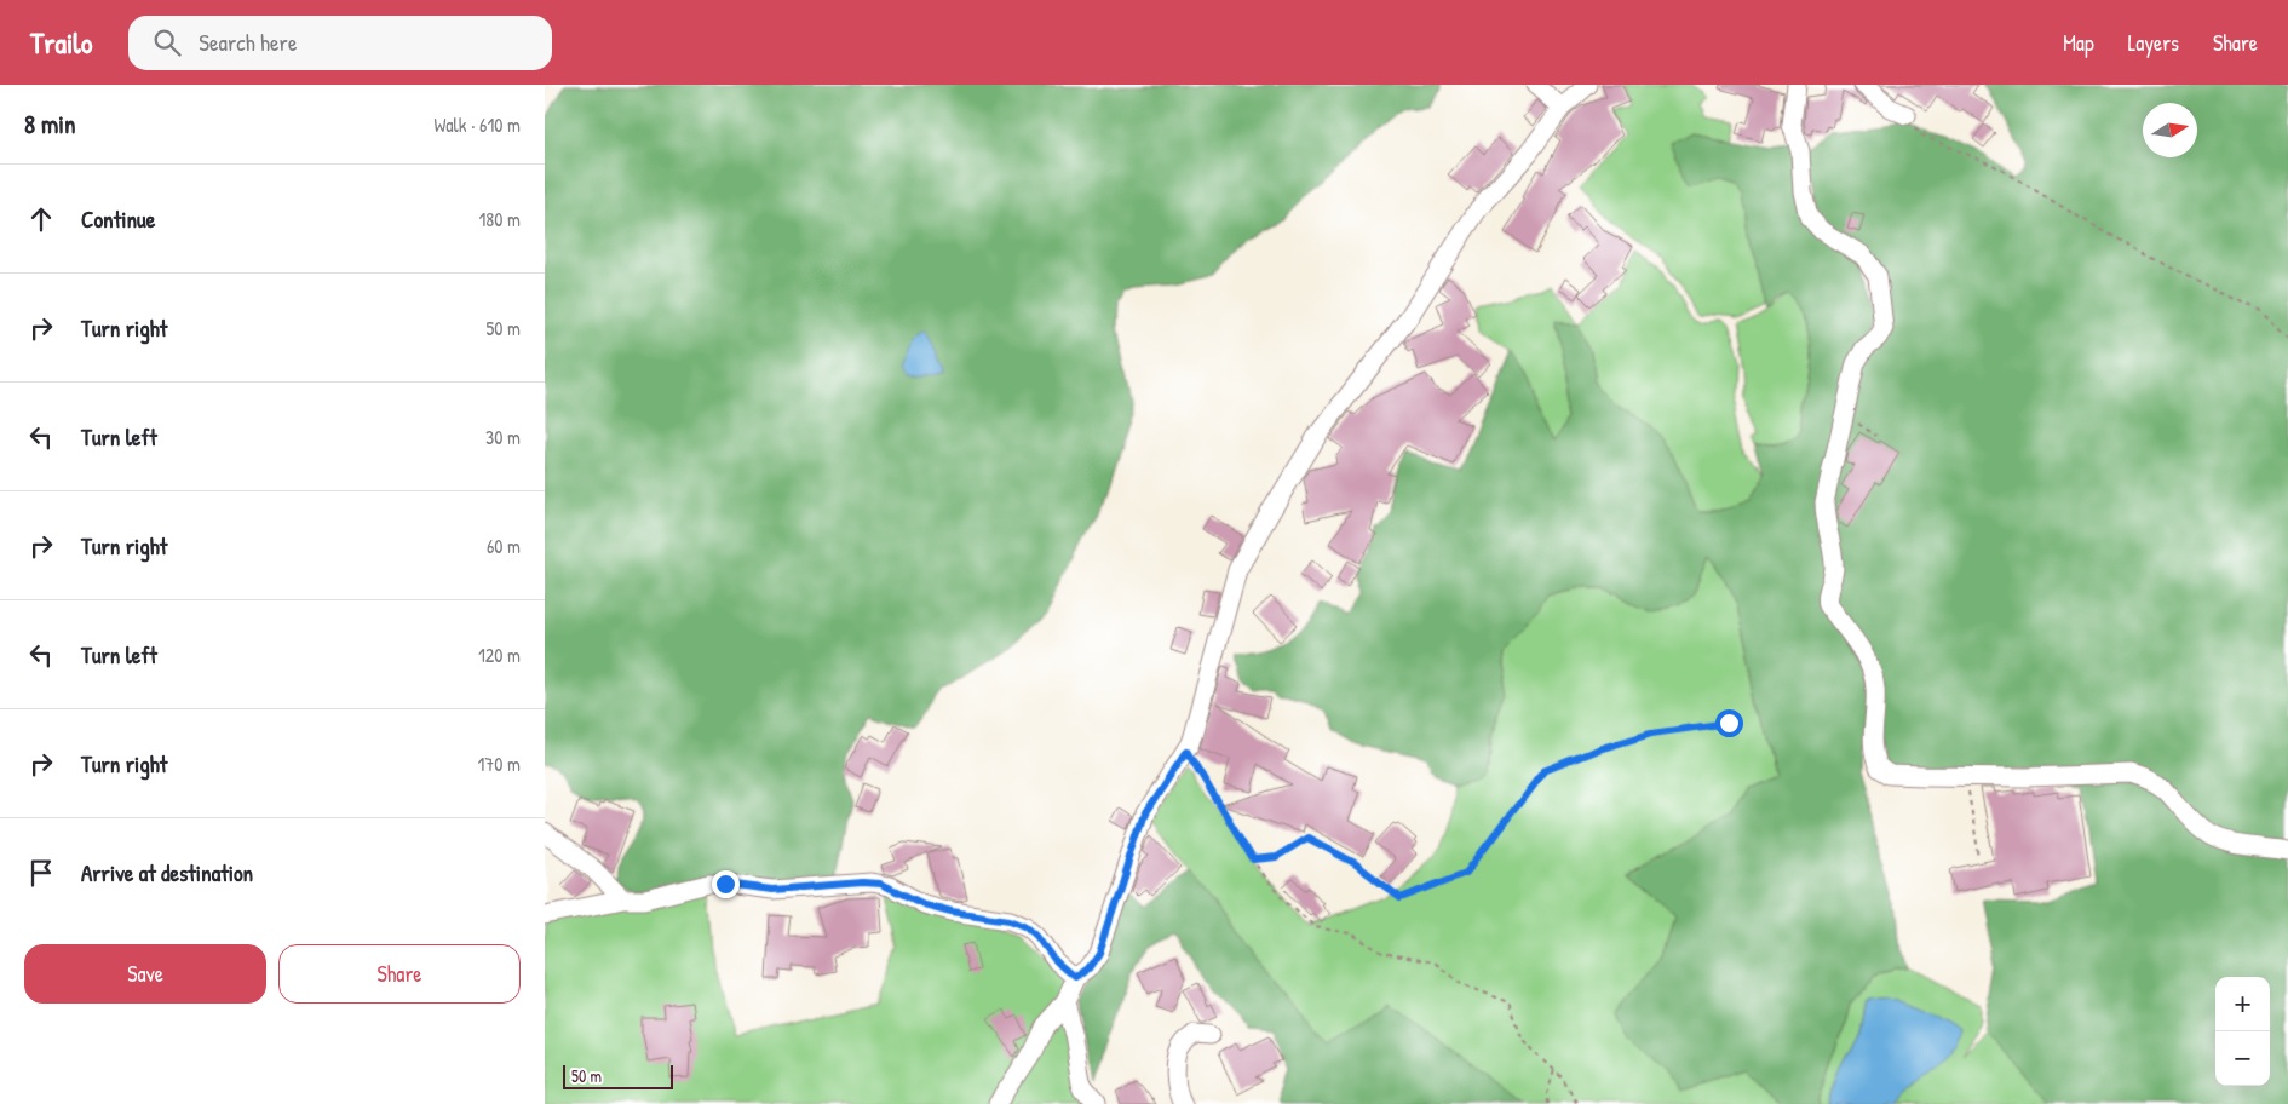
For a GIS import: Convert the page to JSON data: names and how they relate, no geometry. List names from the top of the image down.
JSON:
{
  "scale_bar": "50 m",
  "north": "right",
  "page": {
    "header": "Trailo",
    "search": "Search here",
    "nav": ["Map", "Layers", "Share"],
    "heading": ["8 min", "Walk · 610 m"],
    "list": [
      ["Continue", "180 m"],
      ["Turn right", "50 m"],
      ["Turn left", "30 m"],
      ["Turn right", "60 m"],
      ["Turn left", "120 m"],
      ["Turn right", "170 m"],
      "Arrive at destination"
    ],
    "buttons": ["Save", "Share"],
    "map_buttons": ["+", "−"],
    "scale": "50 m"
  }
}
